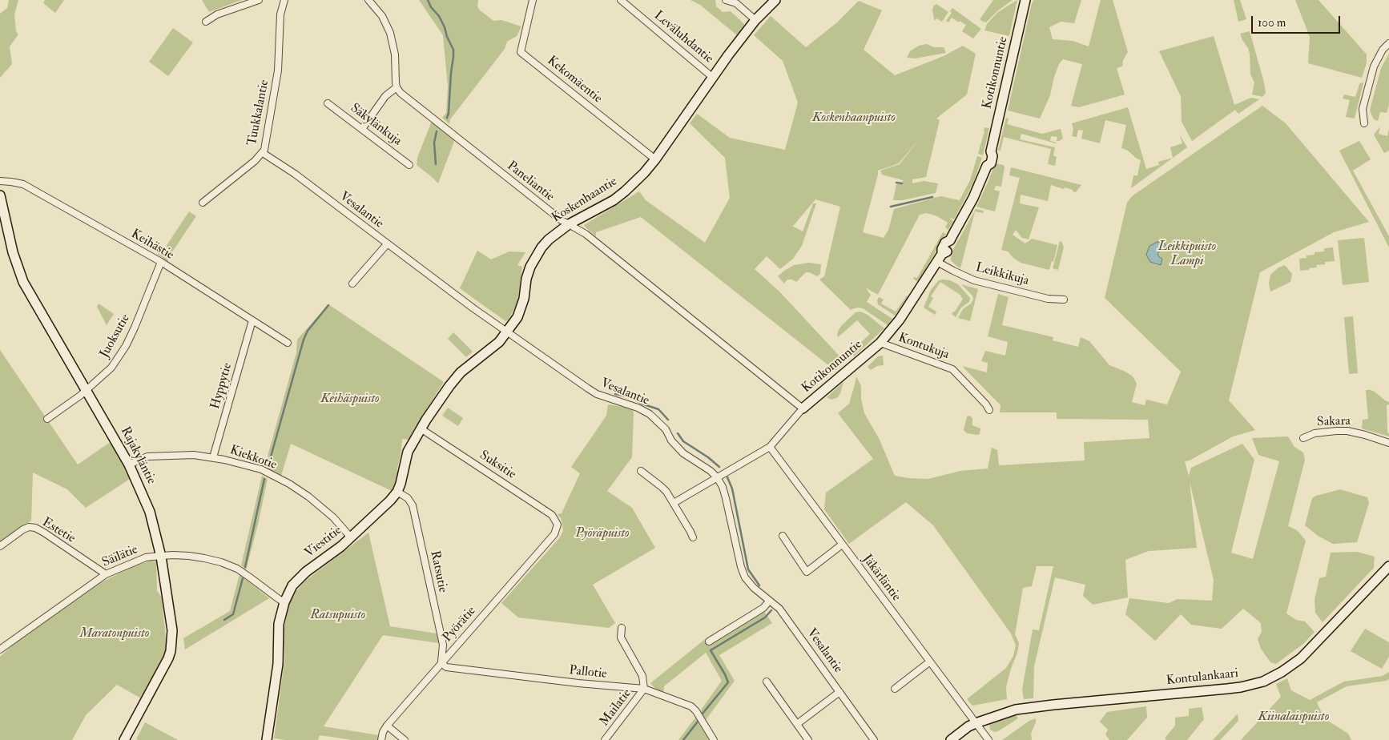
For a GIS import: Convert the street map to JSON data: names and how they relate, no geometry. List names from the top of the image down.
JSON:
{
  "streets": {
    "street": [
      "Leväluhdantie",
      "Kotikonnuntie",
      "Kekomäentie",
      "Tuukkalantie",
      "Säkylänkuja",
      "Paneliantie",
      "Koskenhaantie",
      "Vesalantie",
      "Keihästie",
      "Leikkikuja",
      "Juoksutie",
      "Kontukuja",
      "Hyppytie",
      "Sakara",
      "Rajakyläntie",
      "Kiekkotie",
      "Suksitie",
      "Estetie",
      "Viestitie",
      "Säilätie",
      "Ratsutie",
      "Jäkärläntie",
      "Pyörätie",
      "Pallotie",
      "Kontulankaari",
      "Mailatie"
    ]
  },
  "crossings": [
    ["Leväluhdantie", "Koskenhaantie"],
    ["Kotikonnuntie", "Paneliantie"],
    ["Kotikonnuntie", "Vesalantie"],
    ["Kotikonnuntie", "Leikkikuja"],
    ["Kotikonnuntie", "Kontukuja"],
    ["Kotikonnuntie", "Jäkärläntie"],
    ["Kekomäentie", "Koskenhaantie"],
    ["Tuukkalantie", "Vesalantie"],
    ["Paneliantie", "Koskenhaantie"],
    ["Koskenhaantie", "Vesalantie"],
    ["Koskenhaantie", "Viestitie"],
    ["Keihästie", "Juoksutie"],
    ["Keihästie", "Hyppytie"],
    ["Juoksutie", "Rajakyläntie"],
    ["Hyppytie", "Kiekkotie"],
    ["Rajakyläntie", "Kiekkotie"],
    ["Rajakyläntie", "Säilätie"],
    ["Kiekkotie", "Viestitie"],
    ["Suksitie", "Viestitie"],
    ["Suksitie", "Pyörätie"],
    ["Estetie", "Säilätie"],
    ["Viestitie", "Säilätie"],
    ["Viestitie", "Ratsutie"],
    ["Ratsutie", "Pyörätie"],
    ["Ratsutie", "Pallotie"],
    ["Jäkärläntie", "Kontulankaari"],
    ["Pyörätie", "Pallotie"],
    ["Pallotie", "Mailatie"]
  ],
  "parks": [
    "Koskenhaanpuisto",
    "Leikkipuisto Lampi",
    "Keihäspuisto",
    "Pyöräpuisto",
    "Ratsupuisto",
    "Maratonpuisto",
    "Kiinalaispuisto"
  ],
  "scale_bar": "100 m"
}
